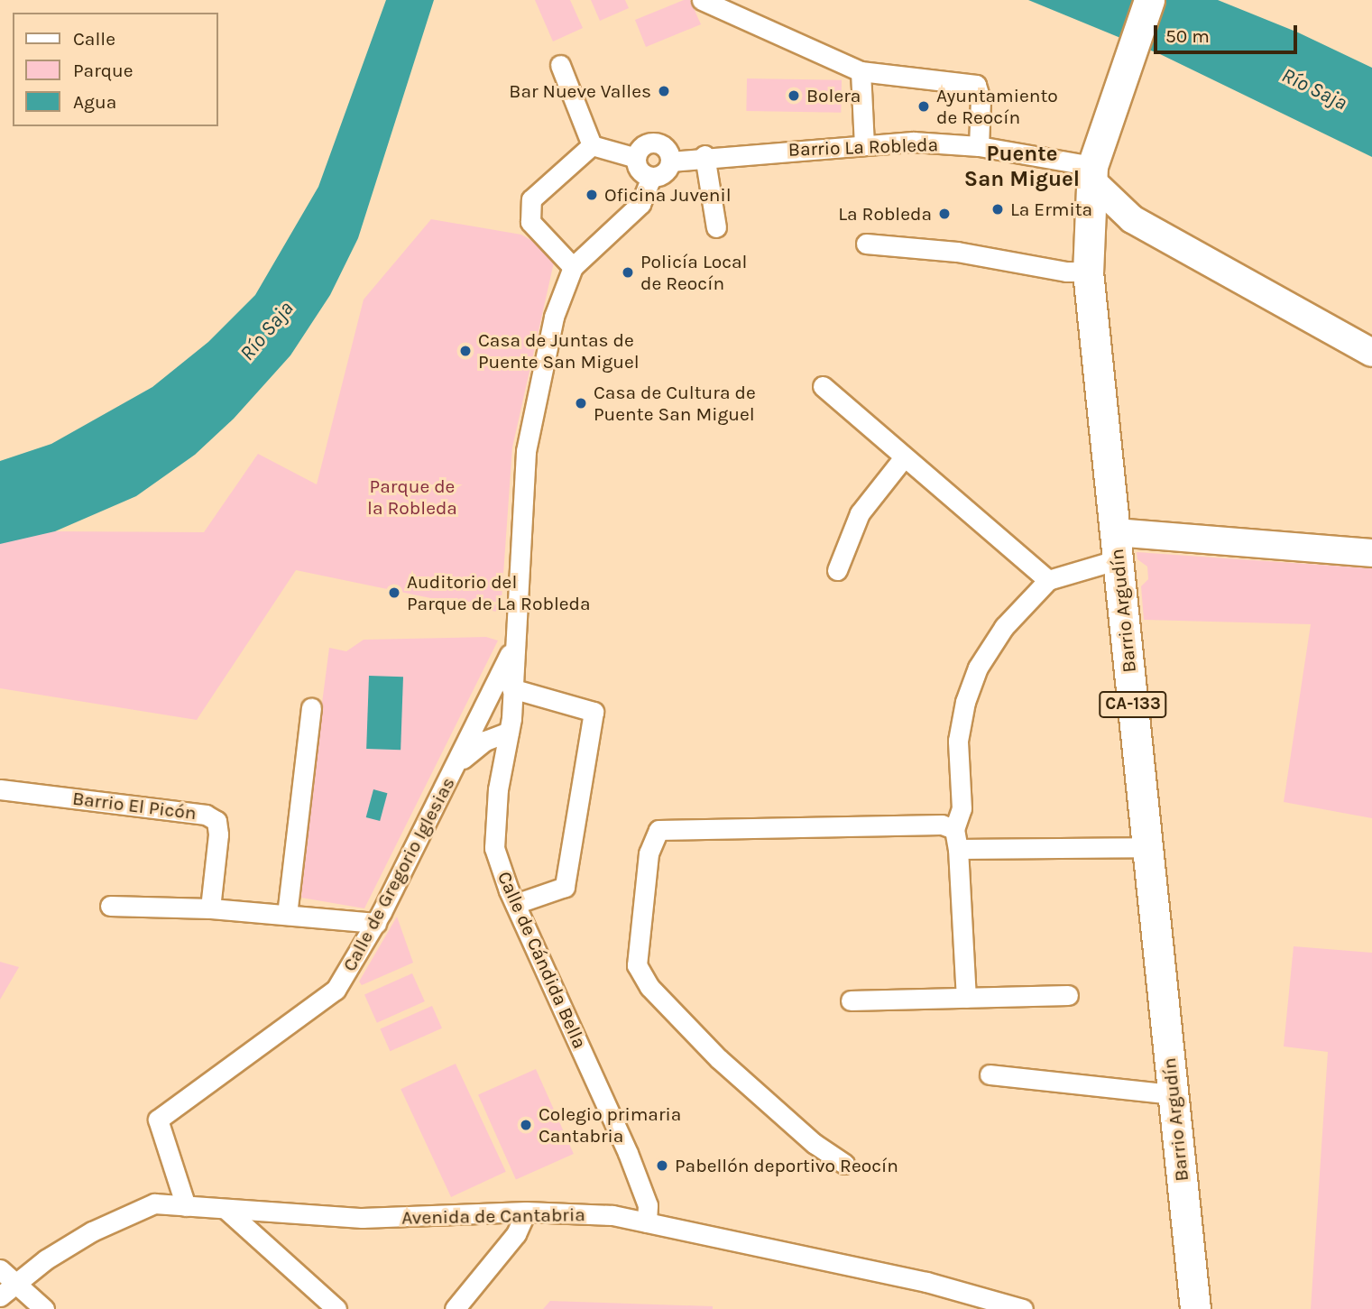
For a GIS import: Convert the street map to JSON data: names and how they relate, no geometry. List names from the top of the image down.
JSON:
{
  "streets": {
    "main road": ["Barrio Argudín", "CA-133"],
    "street": [
      "Barrio La Robleda",
      "Barrio El Picón",
      "Calle de Gregorio Iglesias",
      "Calle de Cándida Bella",
      "Avenida de Cantabria"
    ]
  },
  "crossings": [
    ["Barrio La Robleda", "Barrio Argudín"],
    ["Barrio La Robleda", "Calle de Gregorio Iglesias"],
    ["Barrio La Robleda", "Calle de Cándida Bella"],
    ["Calle de Gregorio Iglesias", "Calle de Cándida Bella"],
    ["Calle de Gregorio Iglesias", "Avenida de Cantabria"],
    ["Calle de Cándida Bella", "Avenida de Cantabria"]
  ],
  "districts": ["Puente San Miguel"],
  "water": ["Río Saja"],
  "parks": ["Parque de la Robleda"],
  "places": [
    "Bar Nueve Valles",
    "Bolera",
    "Ayuntamiento de Reocín",
    "Oficina Juvenil",
    "La Ermita",
    "La Robleda",
    "Policía Local de Reocín",
    "Casa de Juntas de Puente San Miguel",
    "Casa de Cultura de Puente San Miguel",
    "Auditorio del Parque de La Robleda",
    "Colegio primaria Cantabria",
    "Pabellón deportivo Reocín"
  ],
  "legend": ["Calle", "Parque", "Agua"],
  "scale_bar": "50 m"
}
